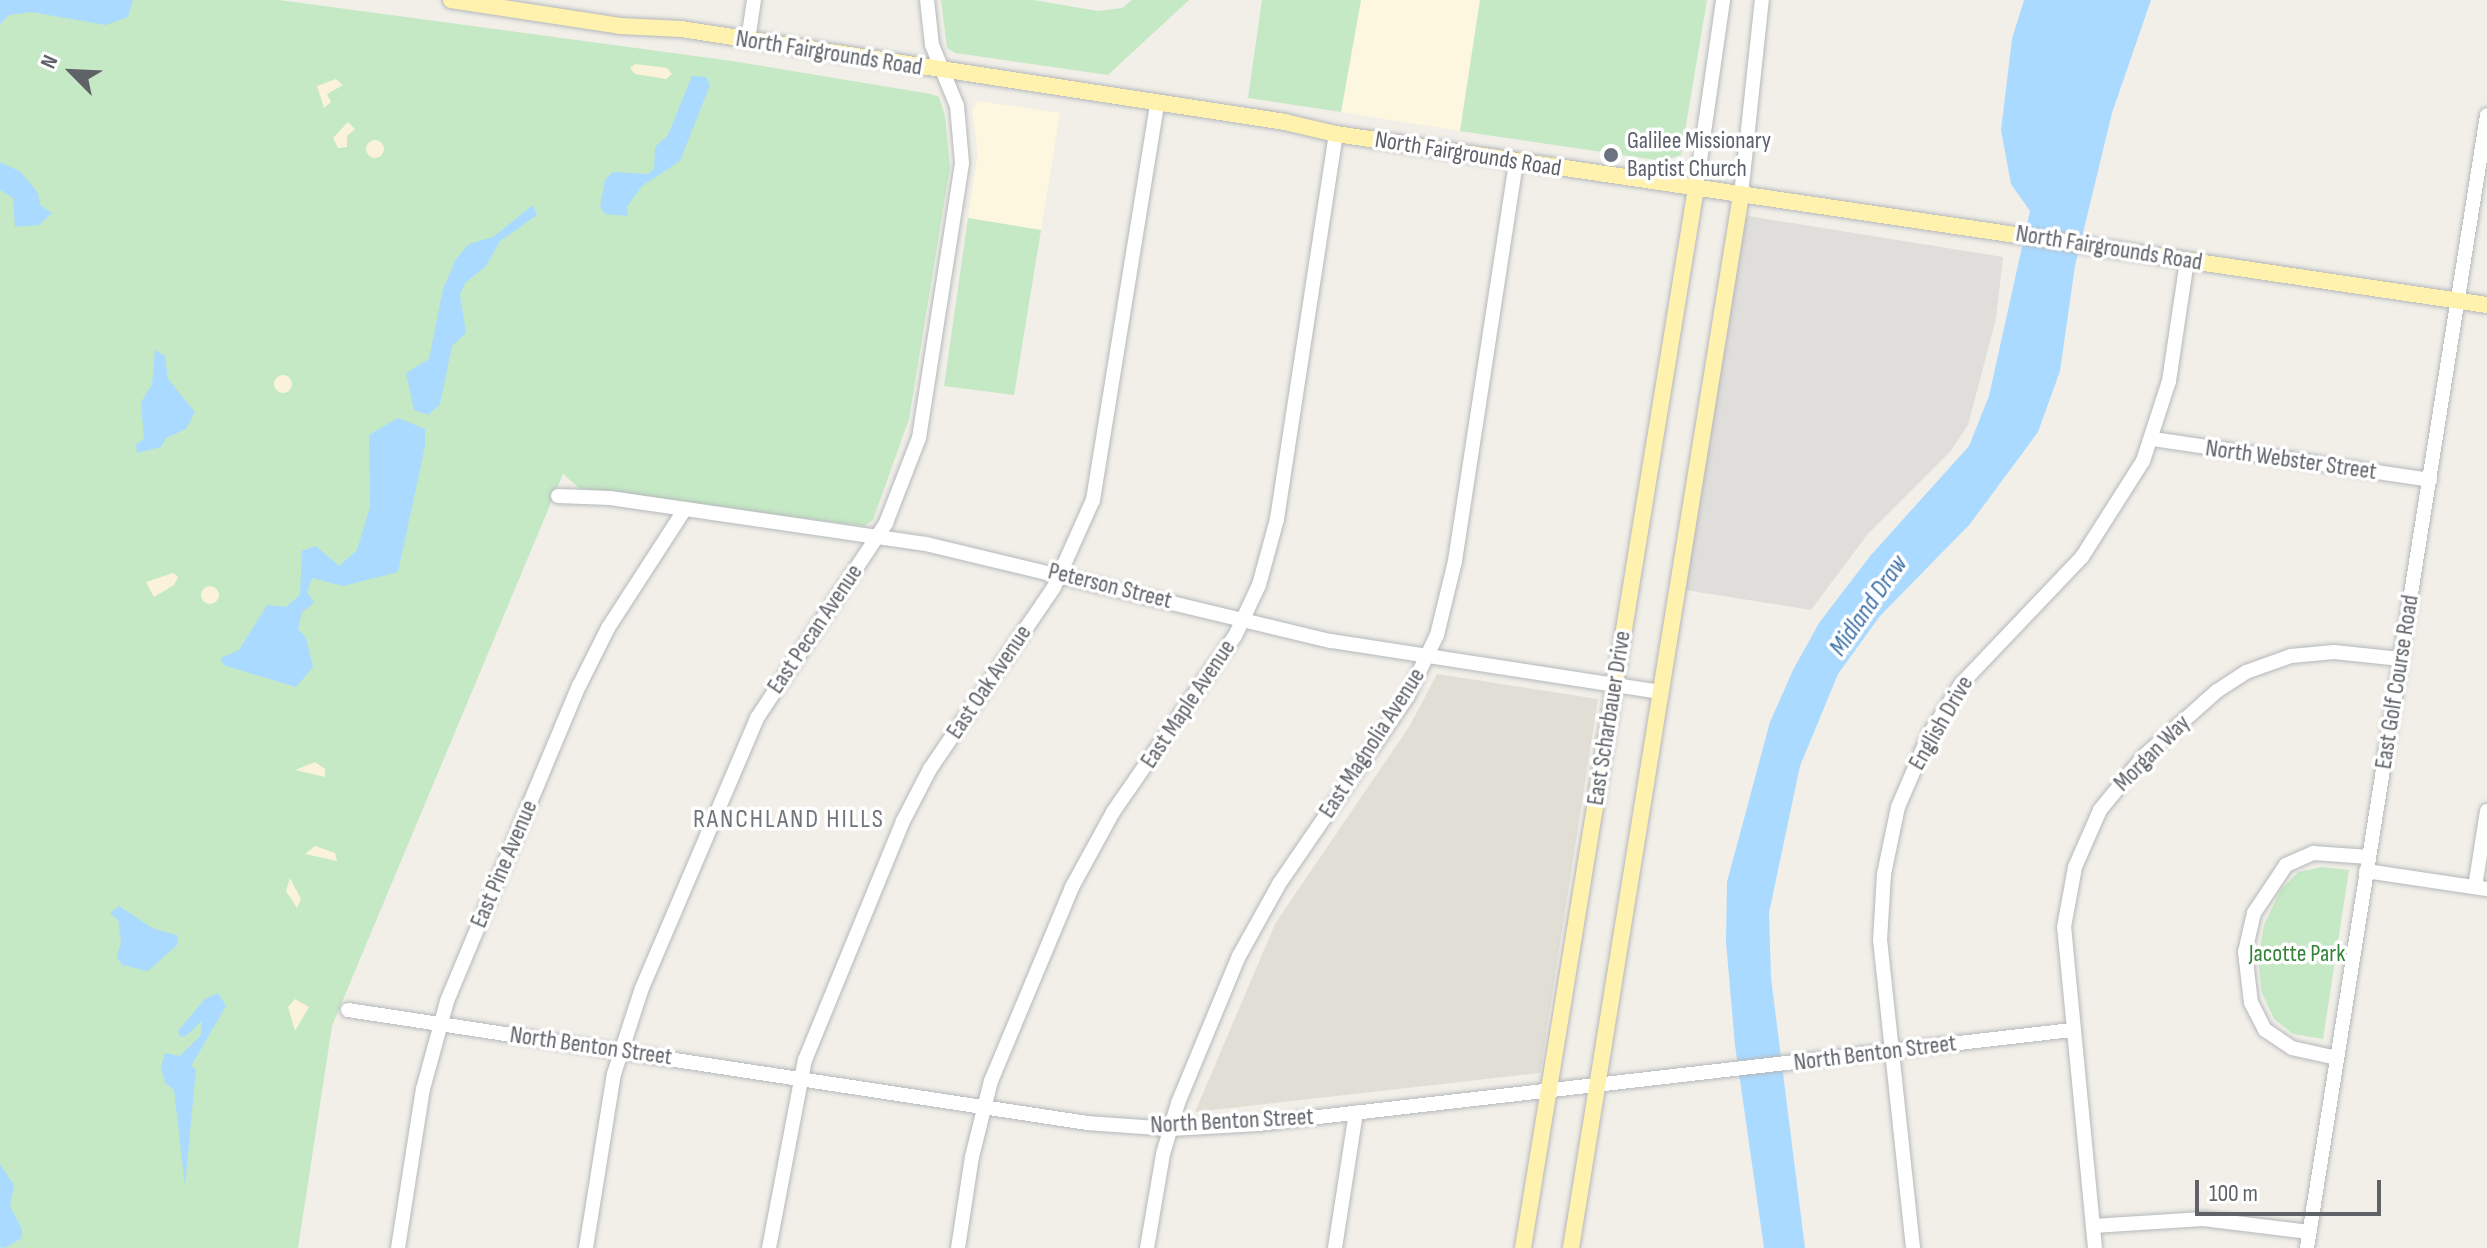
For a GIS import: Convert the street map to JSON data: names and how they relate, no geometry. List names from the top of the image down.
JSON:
{
  "streets": {
    "main road": ["North Fairgrounds Road", "East Scharbauer Drive"],
    "street": [
      "North Webster Street",
      "Peterson Street",
      "East Pecan Avenue",
      "East Oak Avenue",
      "East Golf Course Road",
      "East Maple Avenue",
      "English Drive",
      "East Magnolia Avenue",
      "Morgan Way",
      "East Pine Avenue",
      "North Benton Street"
    ]
  },
  "crossings": [
    ["North Fairgrounds Road", "East Pecan Avenue"],
    ["North Fairgrounds Road", "East Oak Avenue"],
    ["North Fairgrounds Road", "East Golf Course Road"],
    ["North Fairgrounds Road", "East Maple Avenue"],
    ["North Fairgrounds Road", "East Scharbauer Drive"],
    ["North Fairgrounds Road", "English Drive"],
    ["North Fairgrounds Road", "East Magnolia Avenue"],
    ["North Webster Street", "East Golf Course Road"],
    ["North Webster Street", "English Drive"],
    ["Peterson Street", "East Pecan Avenue"],
    ["Peterson Street", "East Oak Avenue"],
    ["Peterson Street", "East Maple Avenue"],
    ["Peterson Street", "East Scharbauer Drive"],
    ["Peterson Street", "East Magnolia Avenue"],
    ["Peterson Street", "East Pine Avenue"],
    ["East Pecan Avenue", "North Benton Street"],
    ["East Oak Avenue", "North Benton Street"],
    ["East Golf Course Road", "Morgan Way"],
    ["East Maple Avenue", "North Benton Street"],
    ["East Scharbauer Drive", "North Benton Street"],
    ["English Drive", "North Benton Street"],
    ["East Magnolia Avenue", "North Benton Street"],
    ["Morgan Way", "North Benton Street"],
    ["East Pine Avenue", "North Benton Street"]
  ],
  "districts": ["RANCHLAND HILLS"],
  "water": ["Midland Draw"],
  "parks": ["Jacotte Park"],
  "places": ["Galilee Missionary Baptist Church"],
  "scale_bar": "100 m",
  "north": "top left"
}
